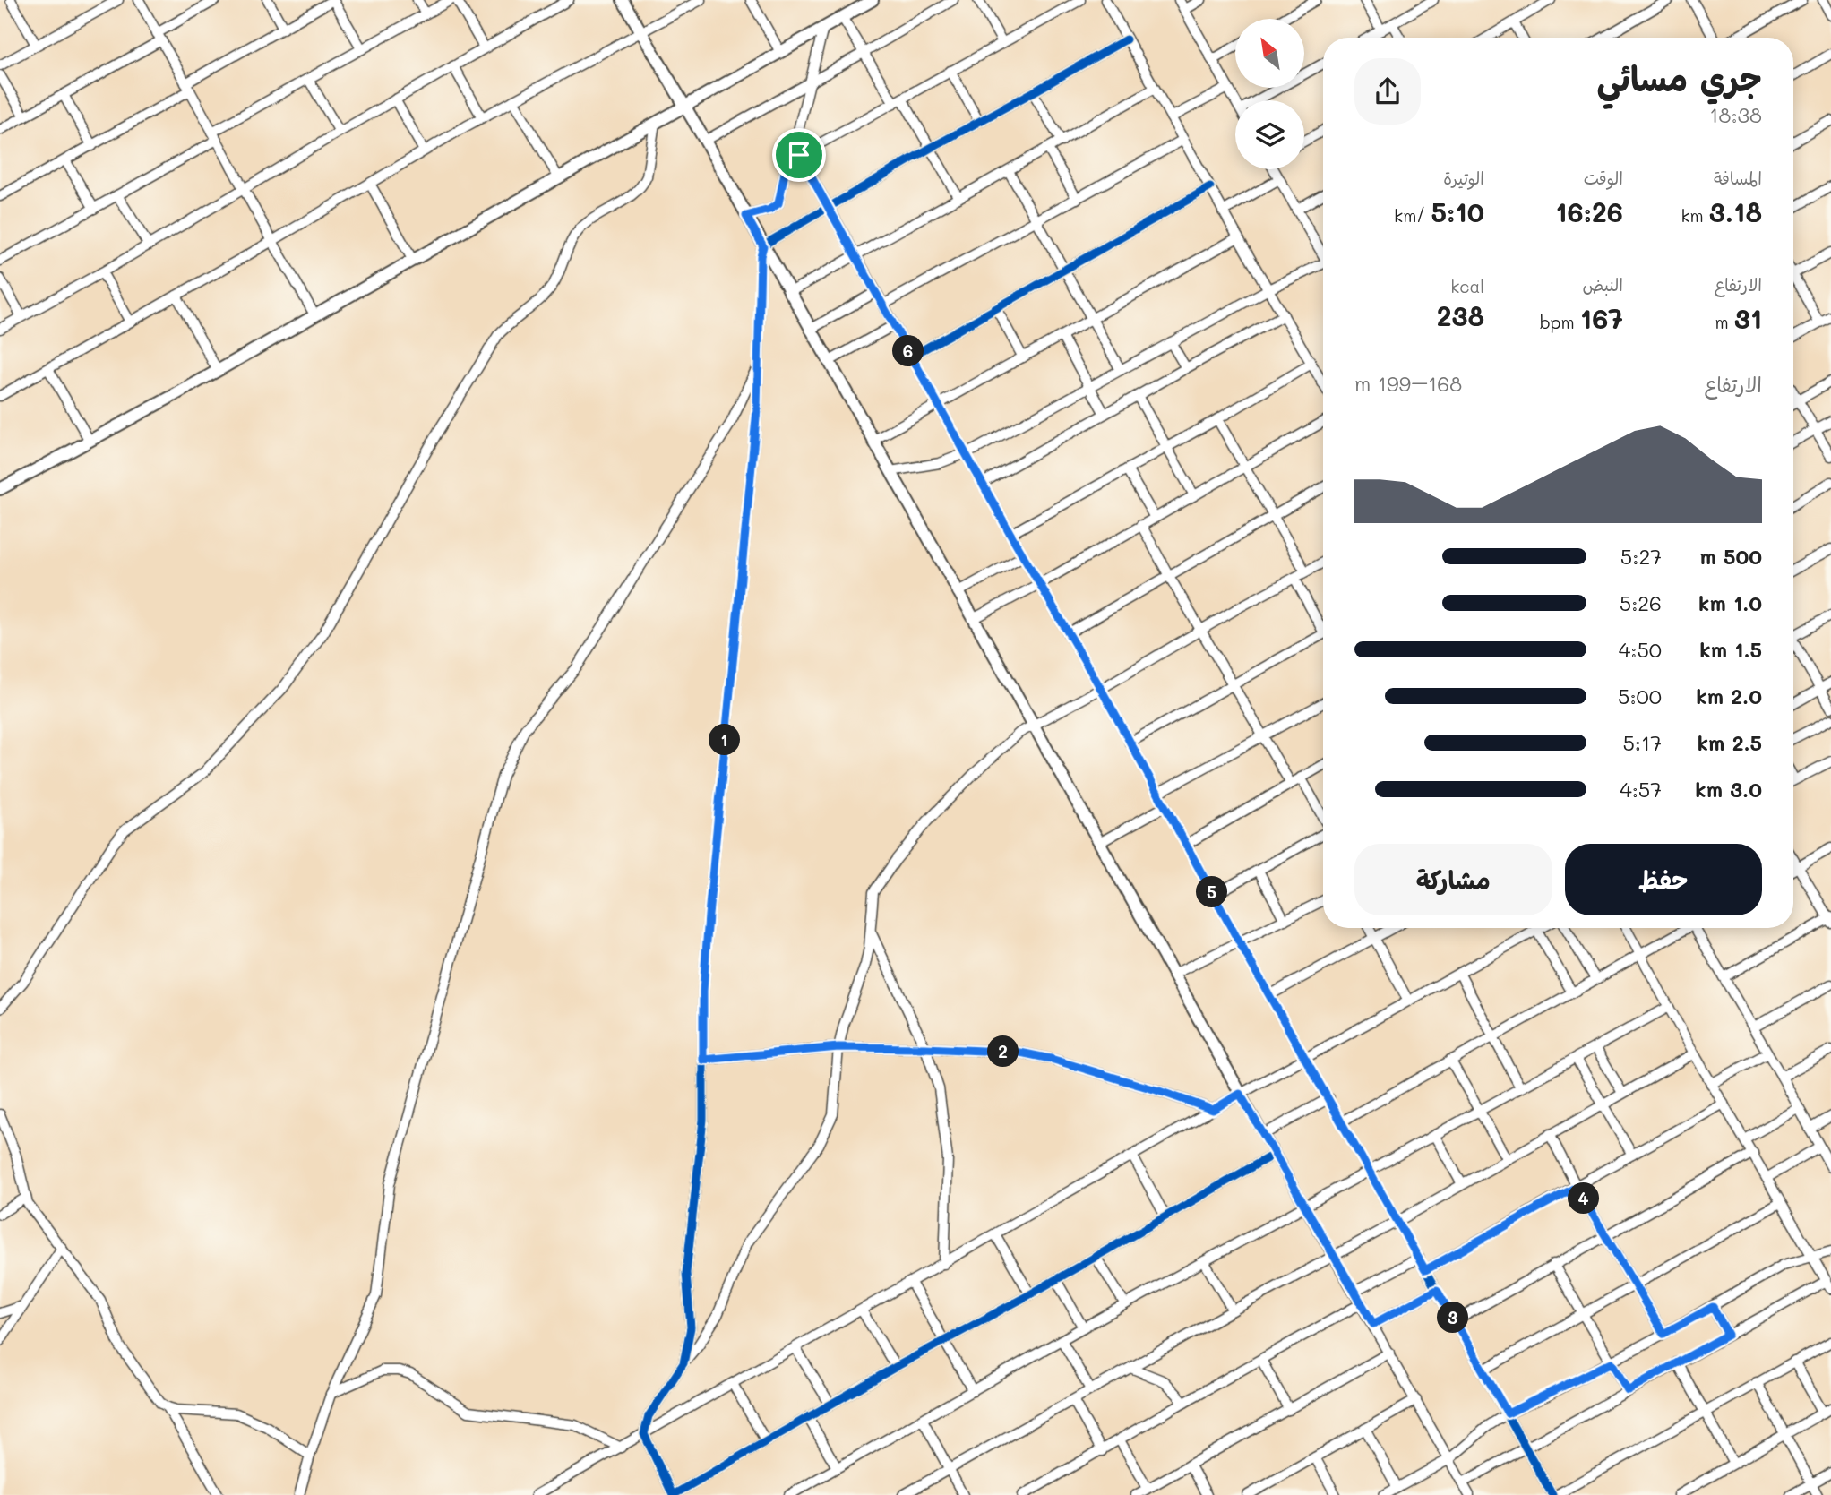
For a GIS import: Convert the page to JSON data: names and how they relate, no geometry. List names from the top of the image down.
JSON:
{
  "north": "top left",
  "page": {
    "heading": ["جري مسائي", "18:38"],
    "stats": [
      ["المسافة", "3.18 km"],
      ["الوقت", "16:26"],
      ["الوتيرة", "5:10 /km"],
      ["الارتفاع", "31 m"],
      ["النبض", "167 bpm"],
      ["kcal", "238"]
    ],
    "pins": [
      "6",
      "1",
      "5",
      "2",
      "4",
      "3"
    ],
    "chart": ["الارتفاع", "168–199 m"],
    "list": [
      {
        "name": "500 m",
        "note": "5:27"
      },
      {
        "name": "1.0 km",
        "note": "5:26"
      },
      {
        "name": "1.5 km",
        "note": "4:50"
      },
      {
        "name": "2.0 km",
        "note": "5:00"
      },
      {
        "name": "2.5 km",
        "note": "5:17"
      },
      {
        "name": "3.0 km",
        "note": "4:57"
      }
    ],
    "buttons": ["حفظ", "مشاركة"]
  }
}
